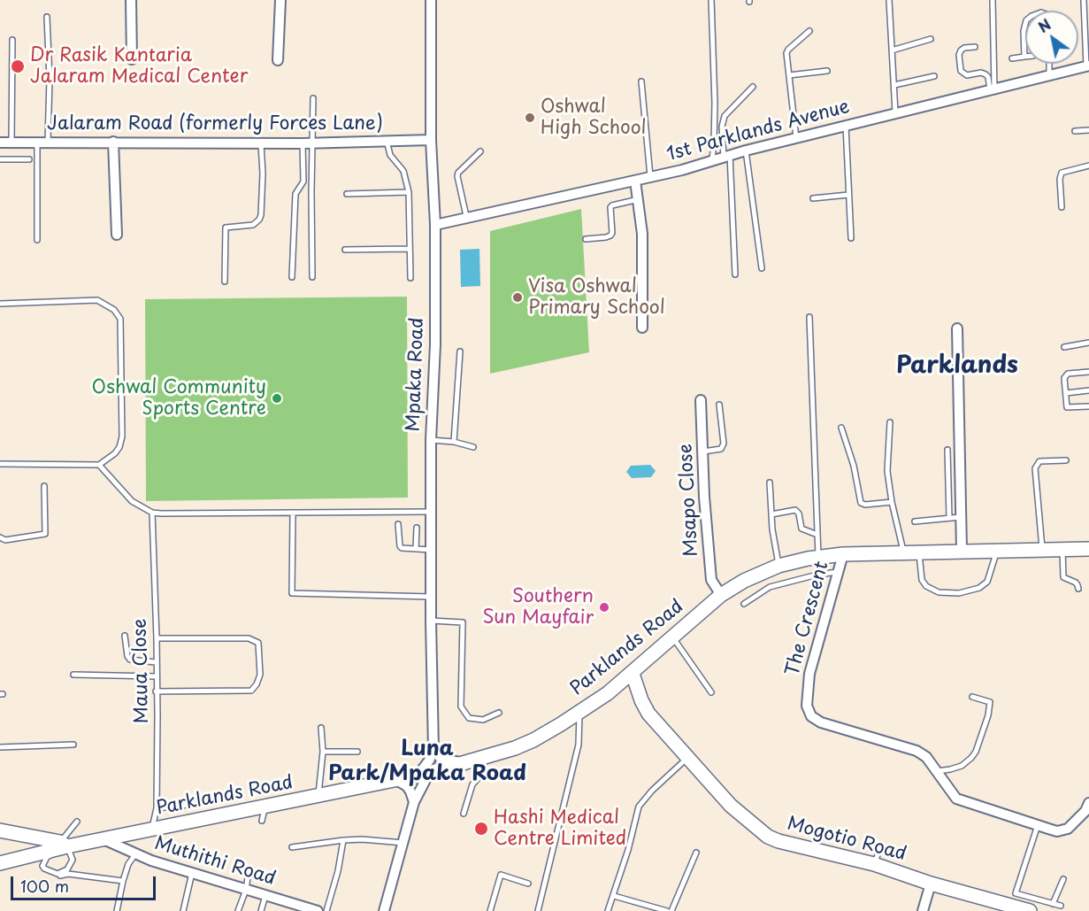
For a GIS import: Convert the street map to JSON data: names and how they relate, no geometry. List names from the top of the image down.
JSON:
{
  "streets": {
    "main road": ["Parklands Road", "Mogotio Road"],
    "street": [
      "Jalaram Road (formerly Forces Lane)",
      "1st Parklands Avenue",
      "Mpaka Road",
      "Msapo Close",
      "The Crescent",
      "Muthithi Road"
    ],
    "lane": ["Maua Close"]
  },
  "crossings": [
    ["Jalaram Road (formerly Forces Lane)", "Mpaka Road"],
    ["1st Parklands Avenue", "Mpaka Road"],
    ["Msapo Close", "Parklands Road"],
    ["The Crescent", "Parklands Road"],
    ["Parklands Road", "Maua Close"],
    ["Parklands Road", "Mogotio Road"],
    ["Parklands Road", "Muthithi Road"]
  ],
  "districts": ["Parklands", "Luna Park/Mpaka Road"],
  "places": [
    "Dr Rasik Kantaria Jalaram Medical Center",
    "Oshwal High School",
    "Visa Oshwal Primary School",
    "Oshwal Community Sports Centre",
    "Southern Sun Mayfair",
    "Hashi Medical Centre Limited"
  ],
  "scale_bar": "100 m",
  "north": "top left"
}
